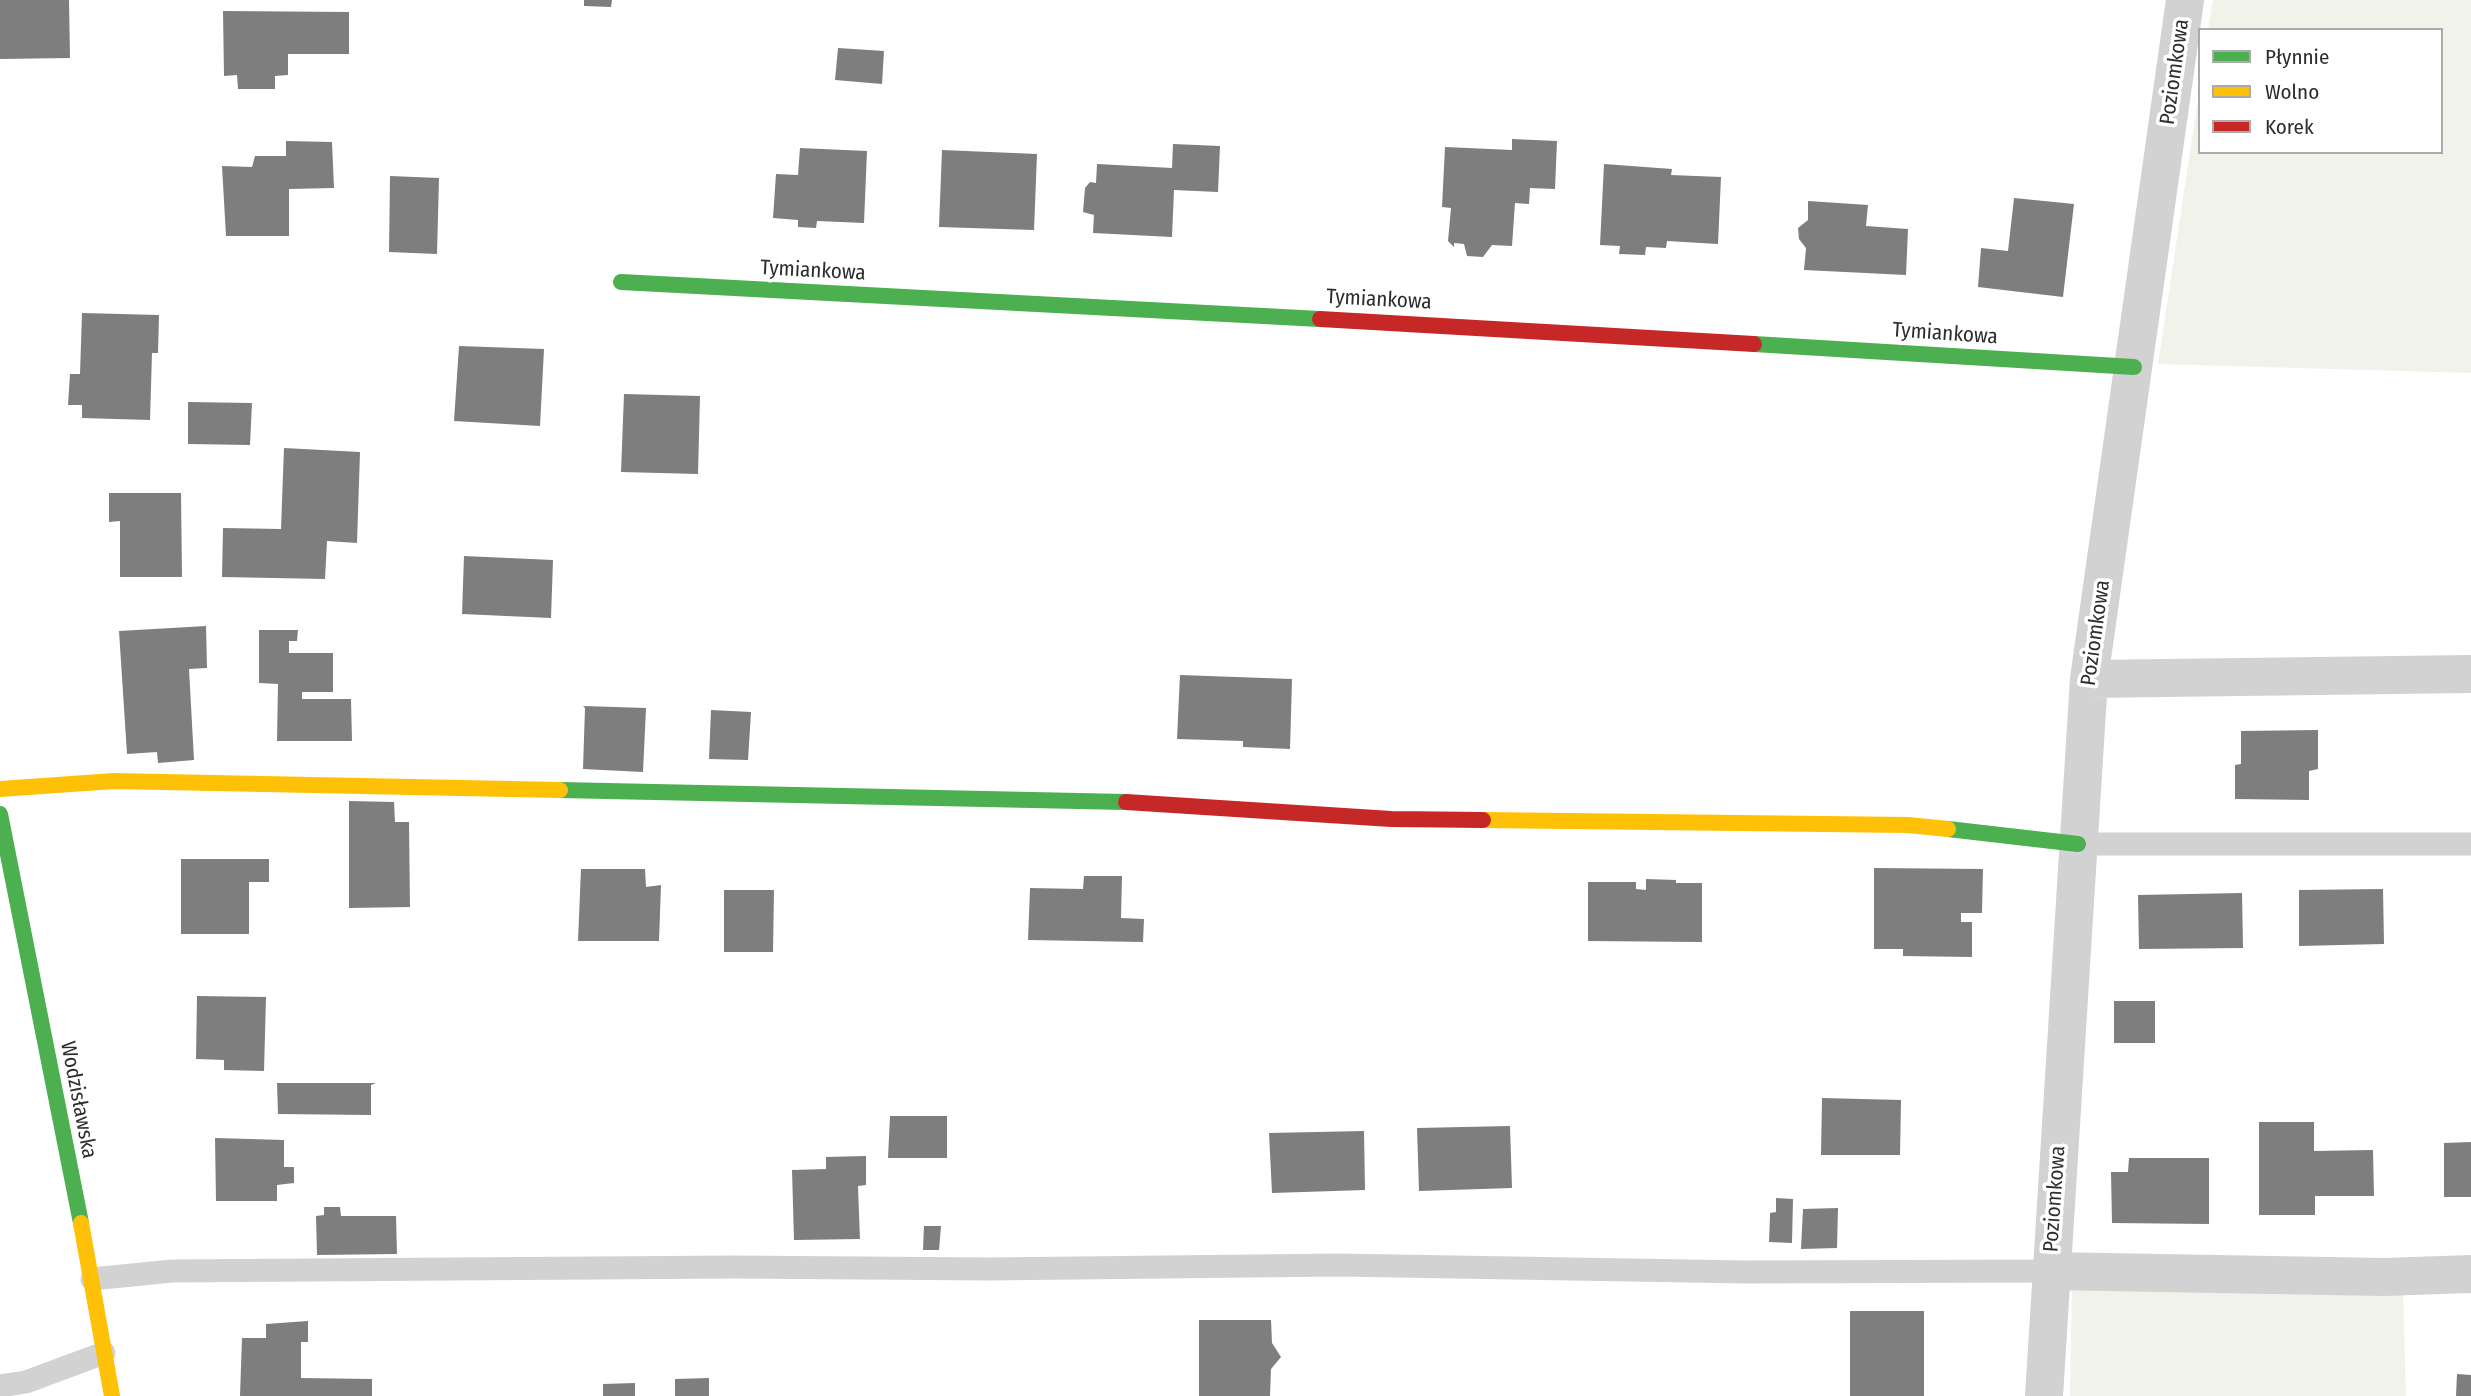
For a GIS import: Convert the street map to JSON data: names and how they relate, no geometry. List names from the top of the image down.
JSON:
{
  "streets": {
    "street": ["Poziomkowa", "Tymiankowa", "Wodzisławska"]
  },
  "crossings": [
    ["Poziomkowa", "Tymiankowa"]
  ],
  "legend": ["Płynnie", "Wolno", "Korek"]
}
